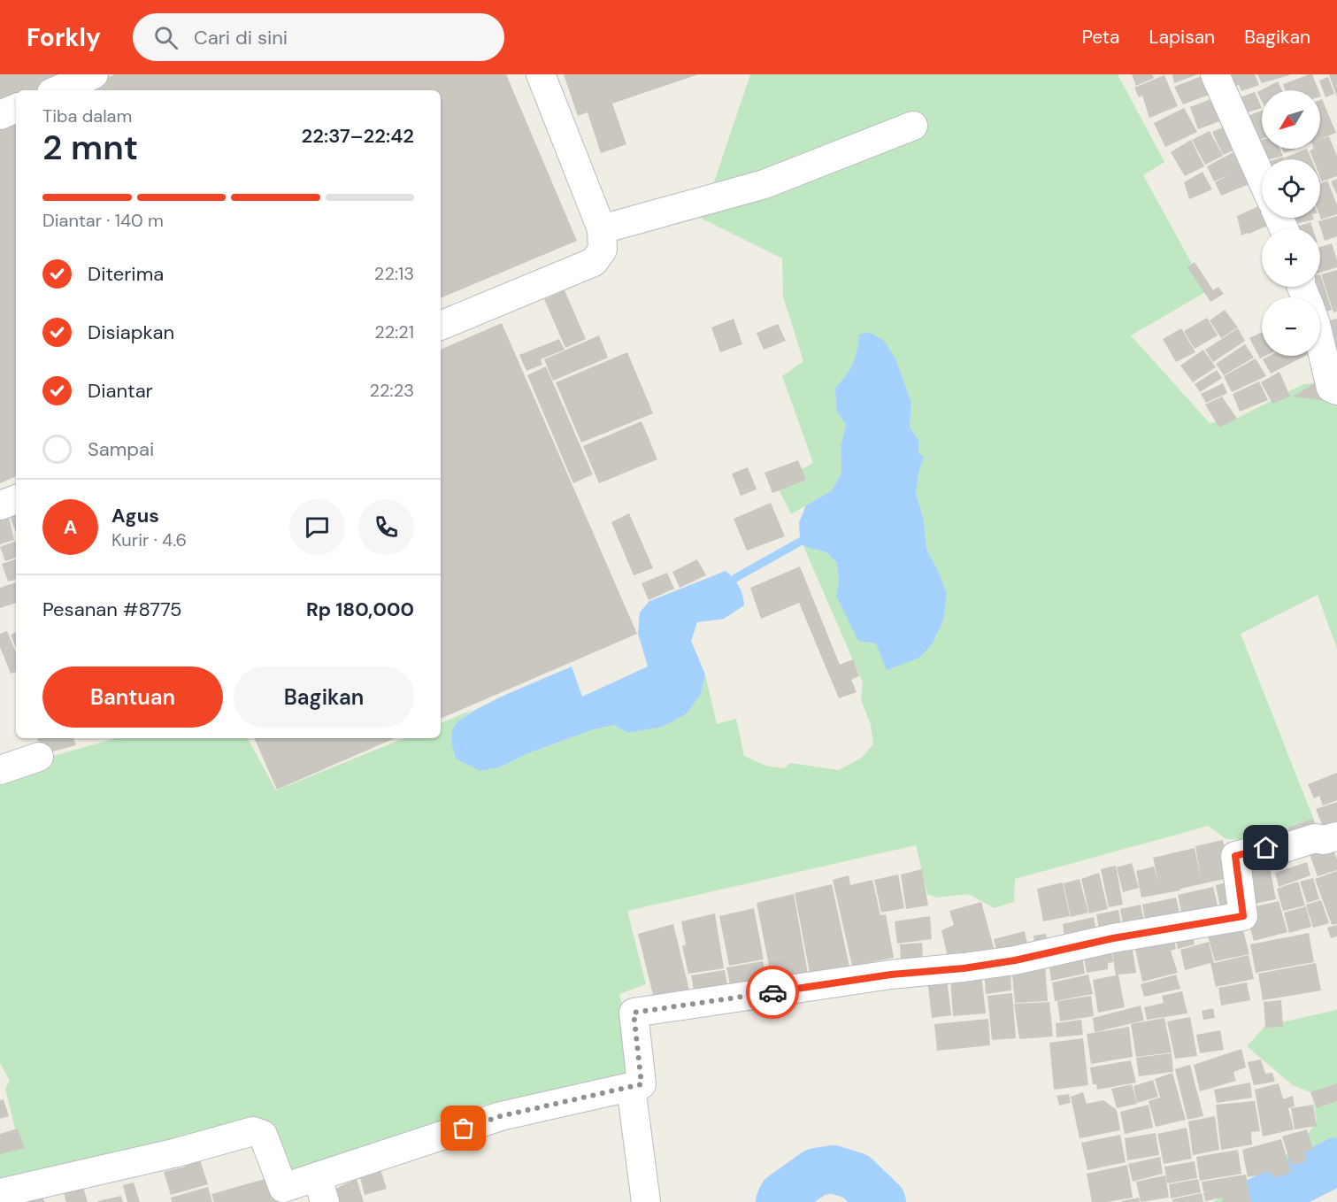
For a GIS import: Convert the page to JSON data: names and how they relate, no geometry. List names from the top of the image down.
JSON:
{
  "north": "bottom left",
  "page": {
    "header": "Forkly",
    "search": "Cari di sini",
    "nav": ["Peta", "Lapisan", "Bagikan"],
    "map_buttons": ["+", "−"],
    "heading": ["2 mnt", "Tiba dalam", "22:37–22:42"],
    "panel": [
      "Agus",
      "Kurir · 4.6",
      "Pesanan #8775",
      "Rp 180,000"
    ],
    "bar": "Diantar · 140 m",
    "list": [
      ["Diterima", "22:13"],
      ["Disiapkan", "22:21"],
      ["Diantar", "22:23"],
      "Sampai"
    ],
    "round": "A",
    "buttons": ["Bantuan", "Bagikan"]
  }
}
